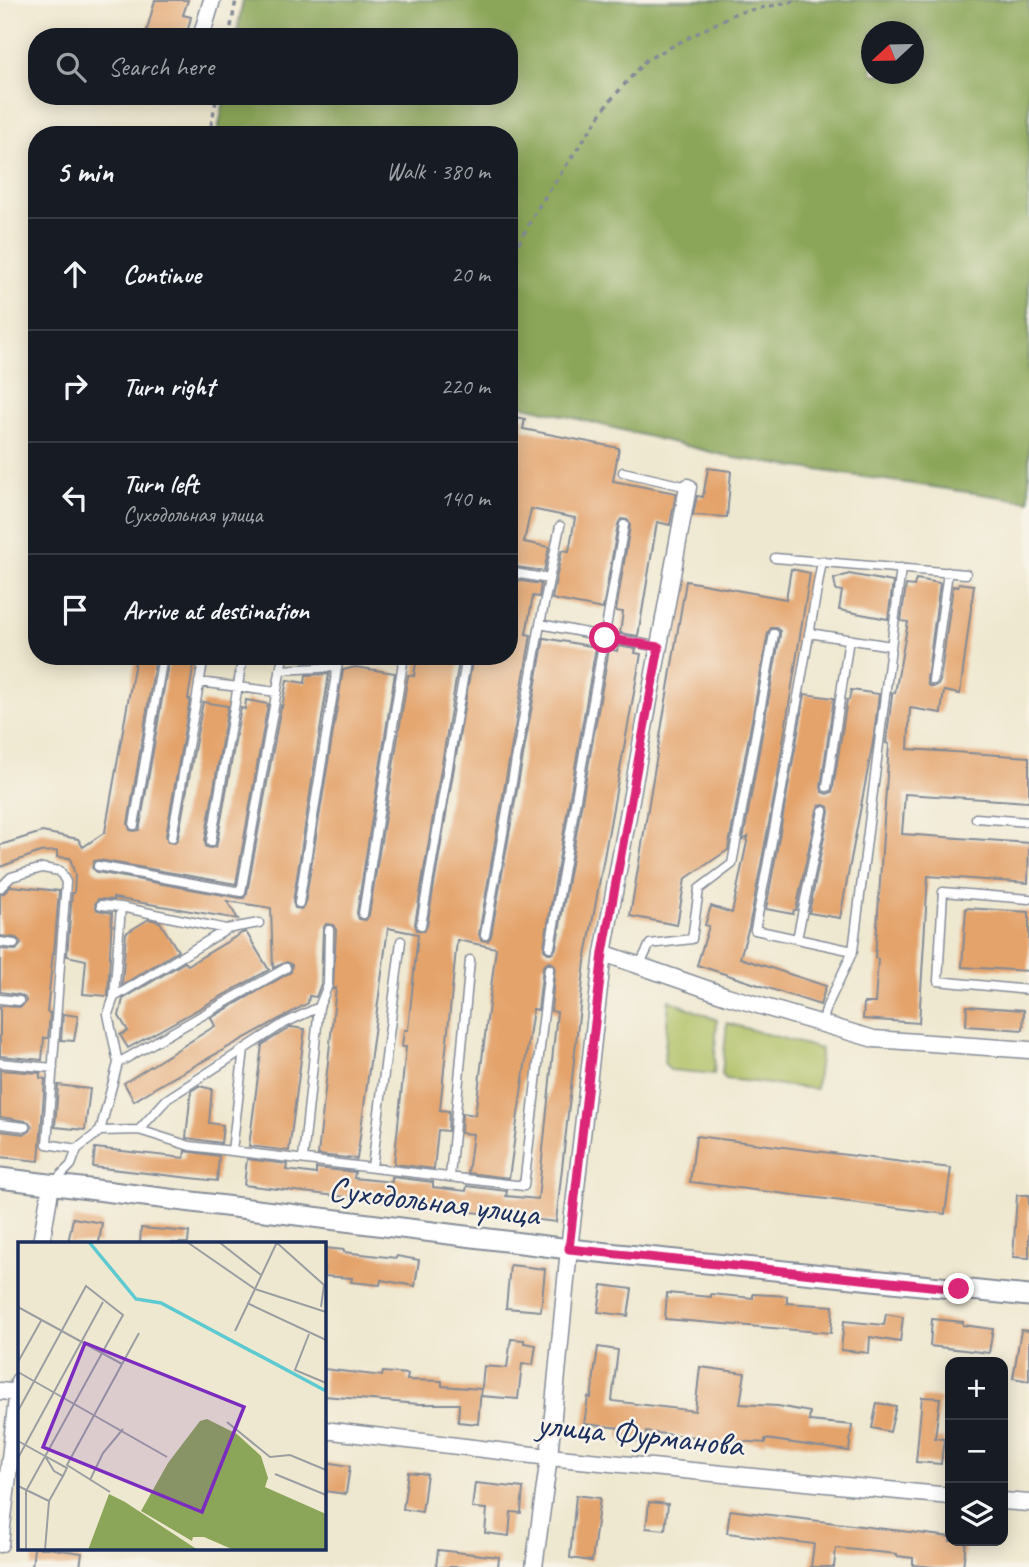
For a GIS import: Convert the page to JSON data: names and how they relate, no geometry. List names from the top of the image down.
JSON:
{
  "streets": {
    "street": ["Суходольная улица", "улица Фурманова"]
  },
  "north": "left",
  "page": {
    "search": "Search here",
    "heading": ["5 min", "Walk · 380 m"],
    "list": [
      ["Continue", "20 m"],
      ["Turn right", "220 m"],
      ["Turn left", "Суходольная улица", "140 m"],
      "Arrive at destination"
    ],
    "map_buttons": ["+", "−"]
  }
}
